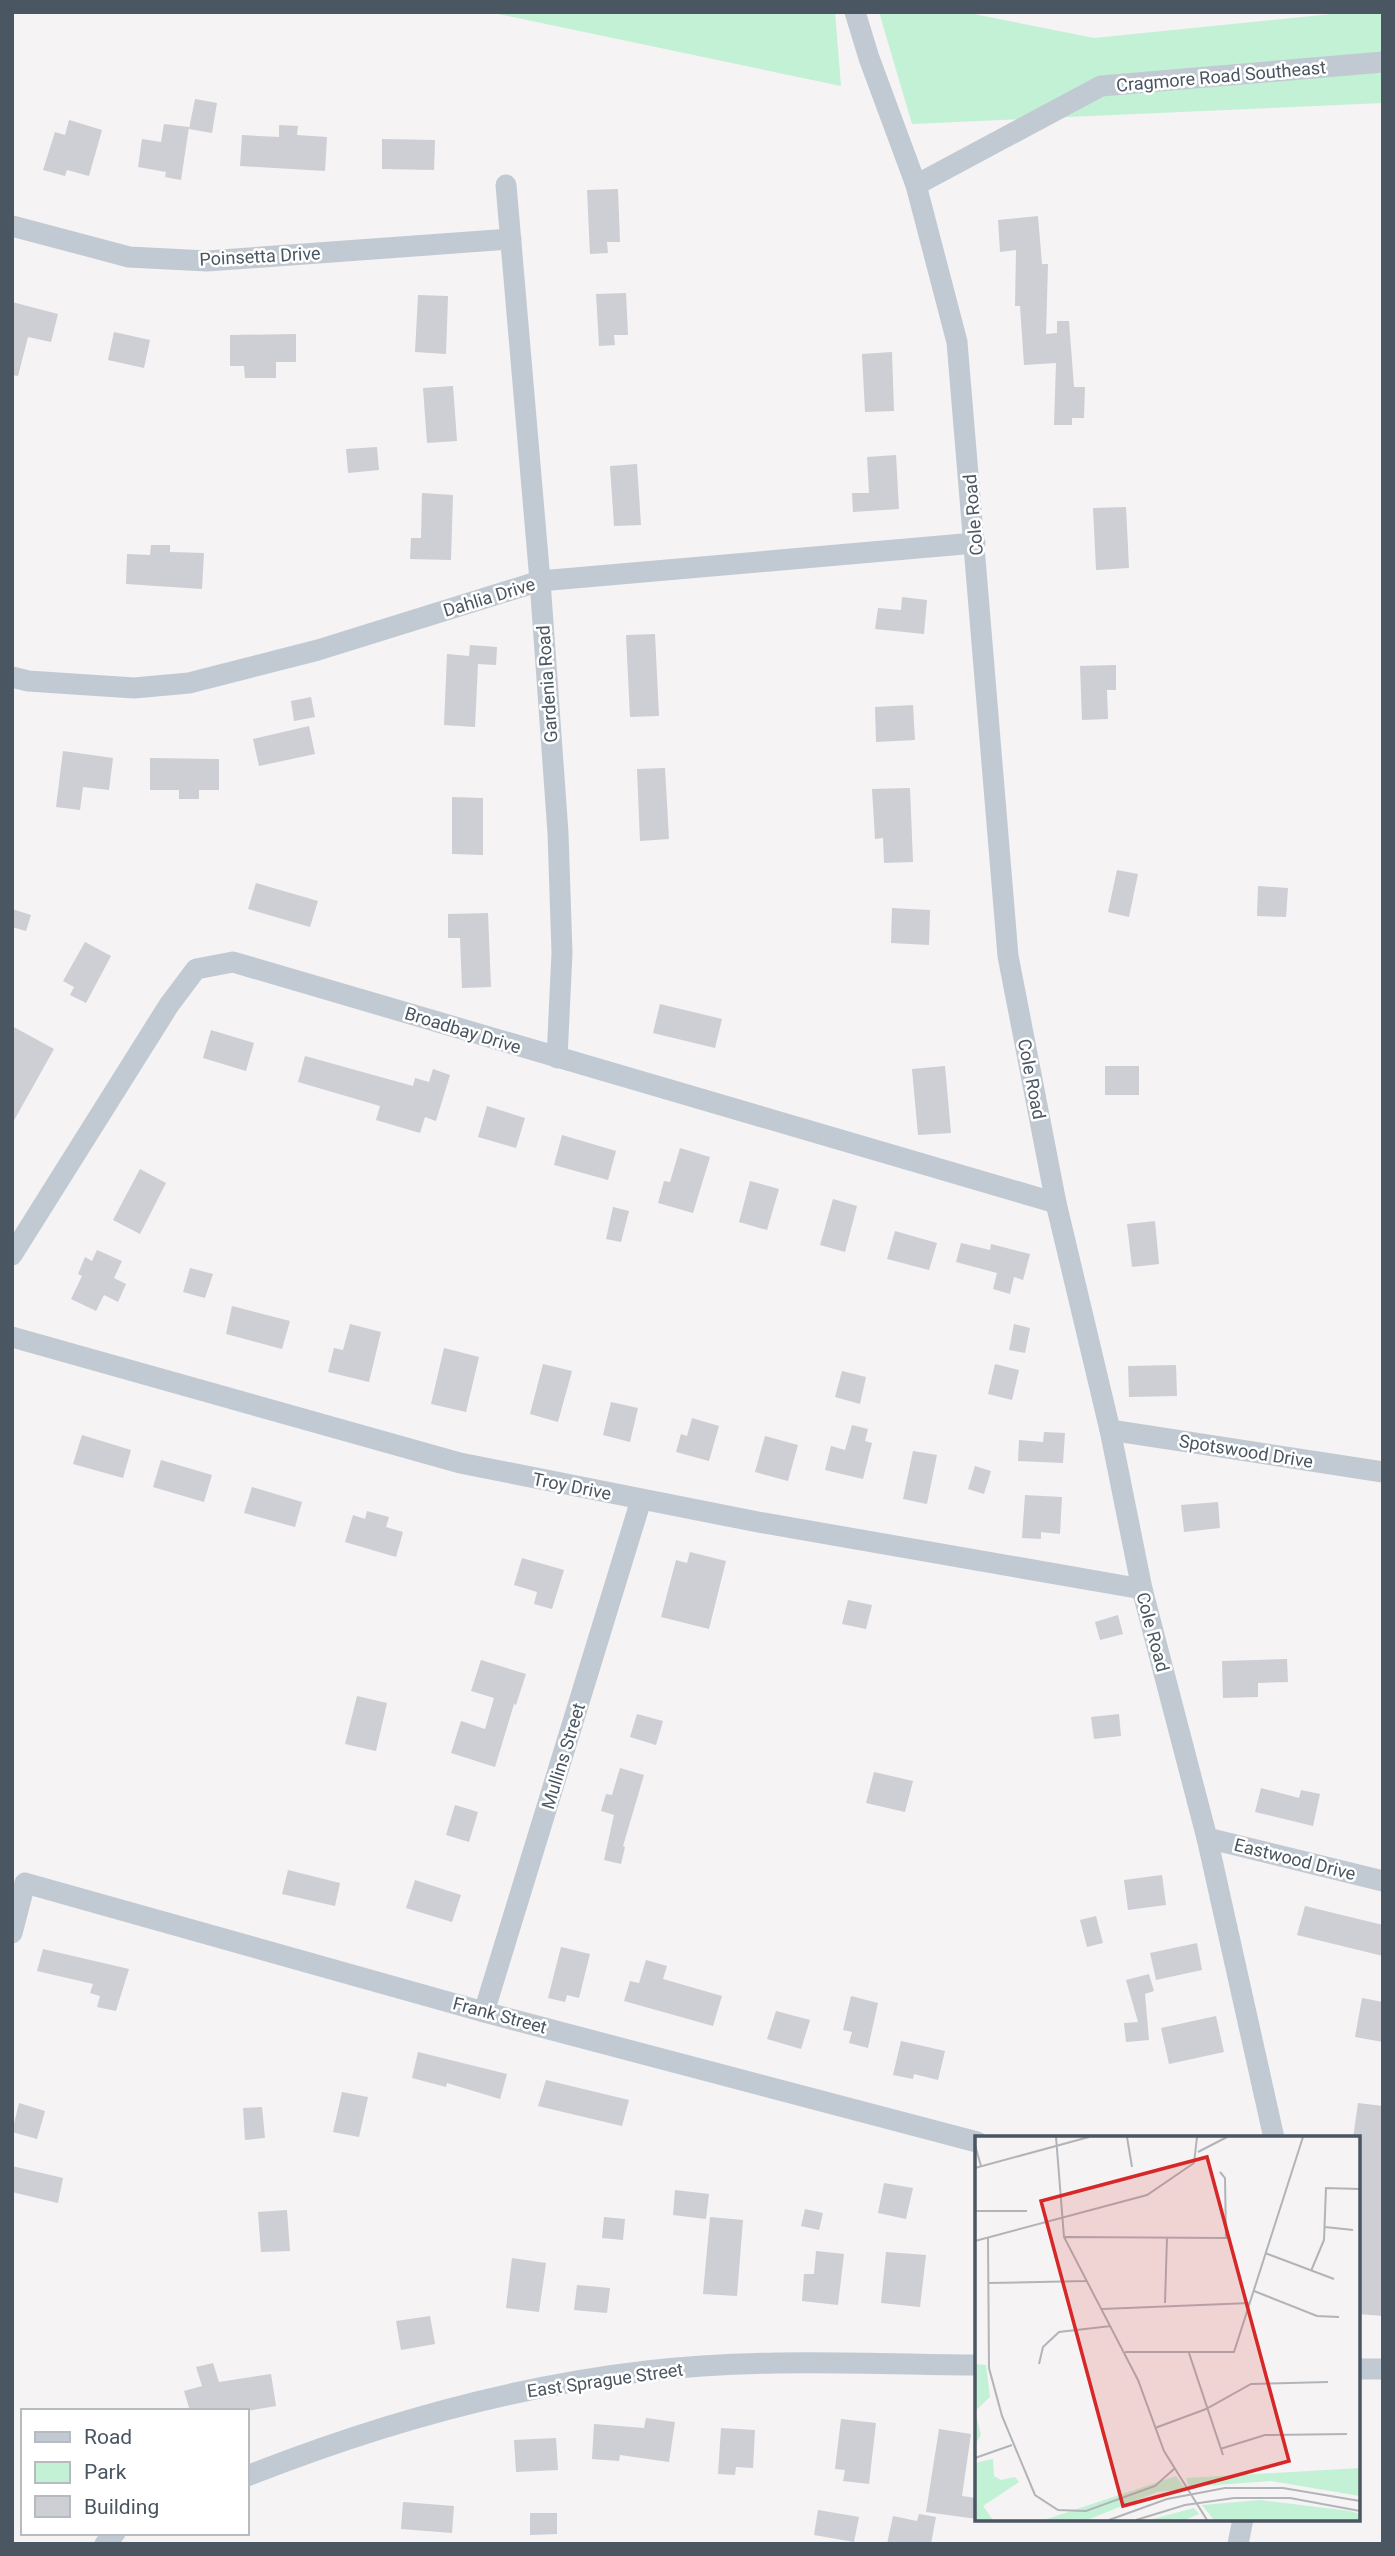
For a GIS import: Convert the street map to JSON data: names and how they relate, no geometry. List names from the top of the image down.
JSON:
{
  "streets": {
    "street": [
      "Cragmore Road Southeast",
      "Poinsetta Drive",
      "Cole Road",
      "Dahlia Drive",
      "Gardenia Road",
      "Broadbay Drive",
      "Spotswood Drive",
      "Troy Drive",
      "Mullins Street",
      "Eastwood Drive",
      "Frank Street",
      "East Sprague Street"
    ]
  },
  "crossings": [
    ["Cragmore Road Southeast", "Cole Road"],
    ["Poinsetta Drive", "Gardenia Road"],
    ["Cole Road", "Dahlia Drive"],
    ["Cole Road", "Broadbay Drive"],
    ["Cole Road", "Spotswood Drive"],
    ["Cole Road", "Troy Drive"],
    ["Cole Road", "Eastwood Drive"],
    ["Dahlia Drive", "Gardenia Road"],
    ["Gardenia Road", "Broadbay Drive"],
    ["Troy Drive", "Mullins Street"],
    ["Mullins Street", "Frank Street"]
  ],
  "legend": ["Road", "Park", "Building"]
}
